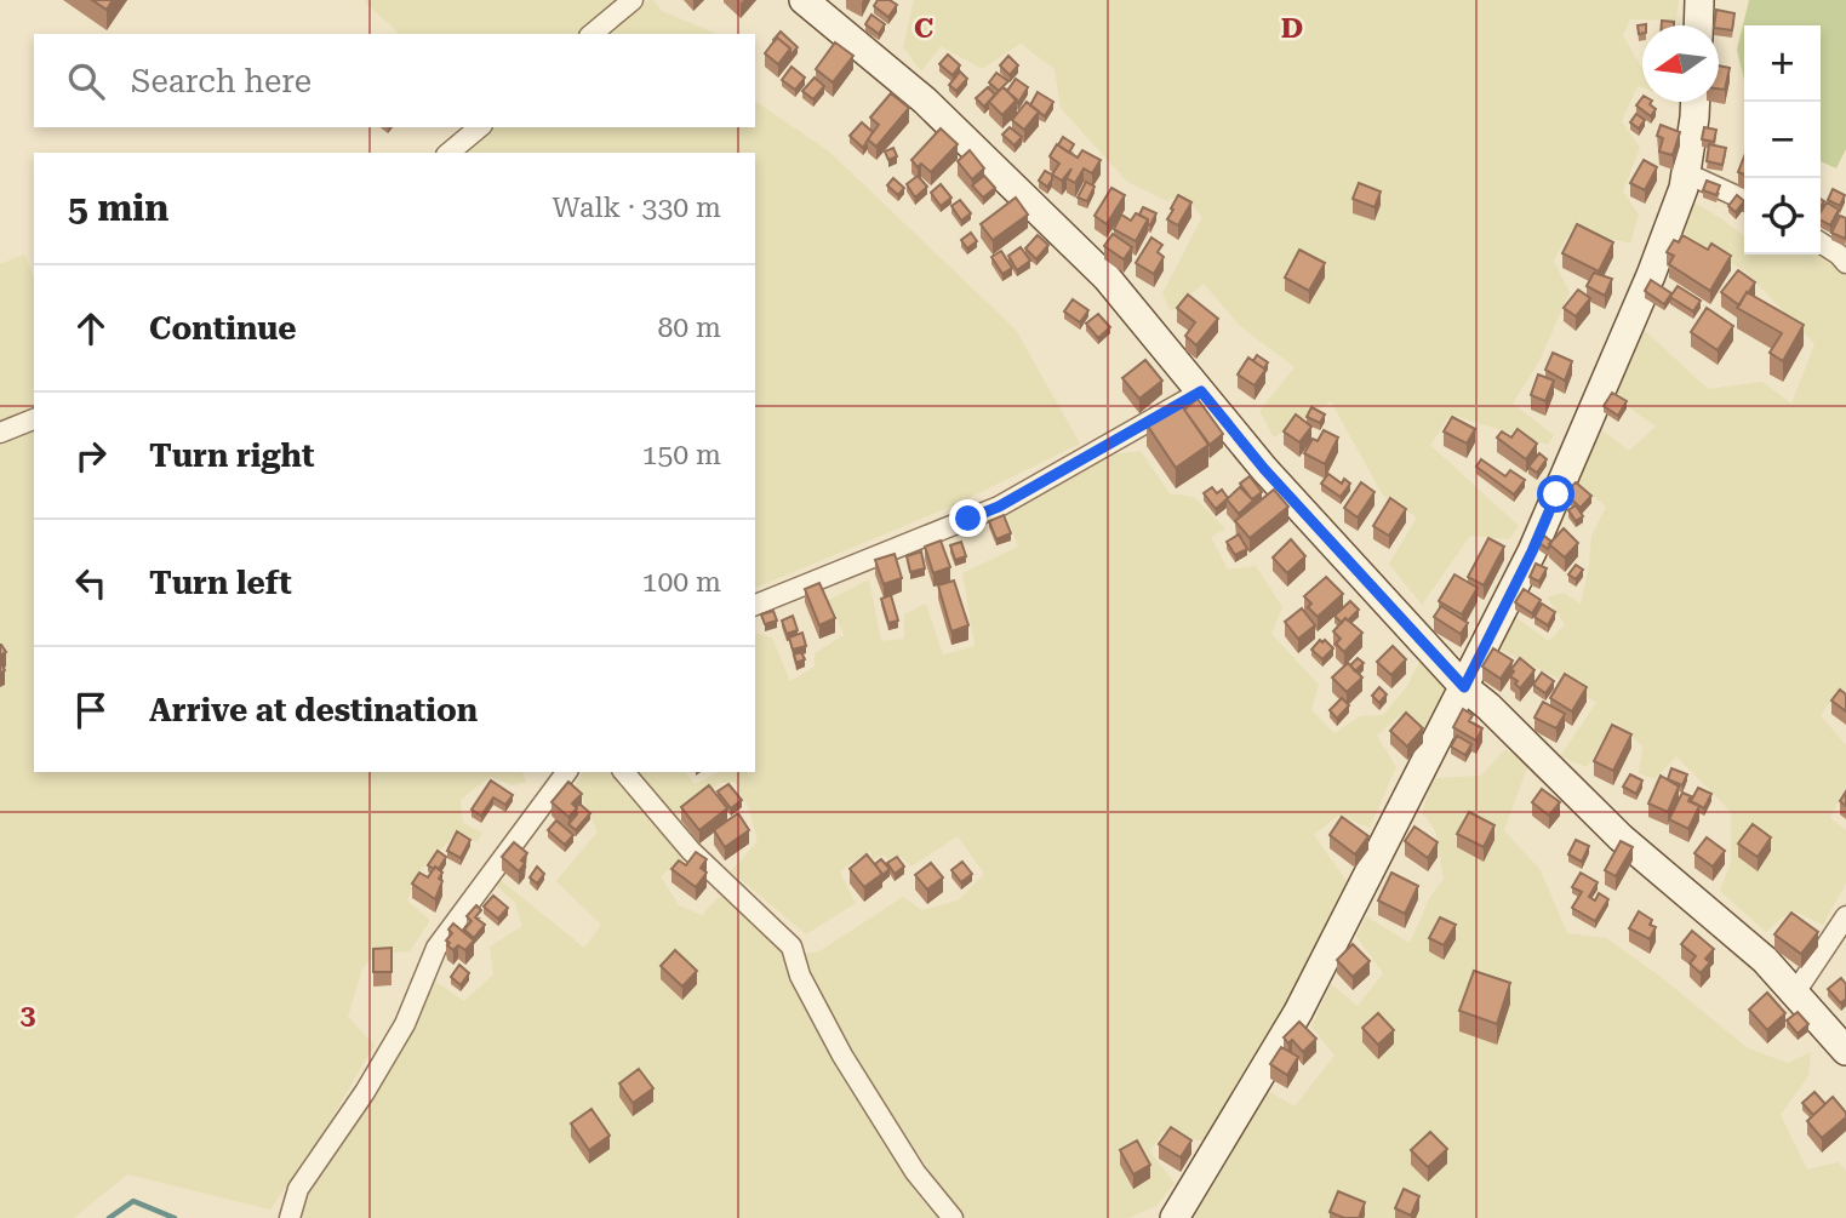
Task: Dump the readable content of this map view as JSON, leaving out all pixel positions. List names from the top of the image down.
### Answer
{
  "north": "left",
  "page": {
    "map_buttons": ["+", "−"],
    "search": "Search here",
    "heading": ["5 min", "Walk · 330 m"],
    "list": [
      ["Continue", "80 m"],
      ["Turn right", "150 m"],
      ["Turn left", "100 m"],
      "Arrive at destination"
    ]
  },
  "grid": {
    "columns": ["C", "D"],
    "rows": ["3"]
  }
}
